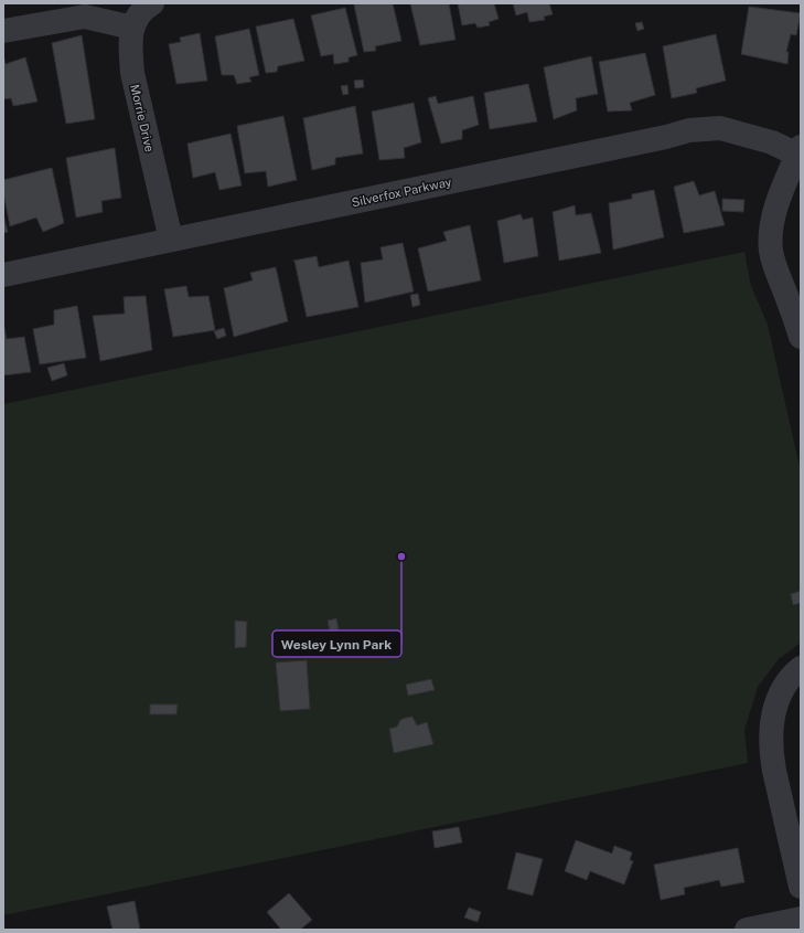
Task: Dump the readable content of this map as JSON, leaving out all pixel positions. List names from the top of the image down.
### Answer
{
  "streets": {
    "street": ["Morrie Drive", "Silverfox Parkway"]
  },
  "crossings": [
    ["Morrie Drive", "Silverfox Parkway"]
  ],
  "places": ["Wesley Lynn Park"]
}
